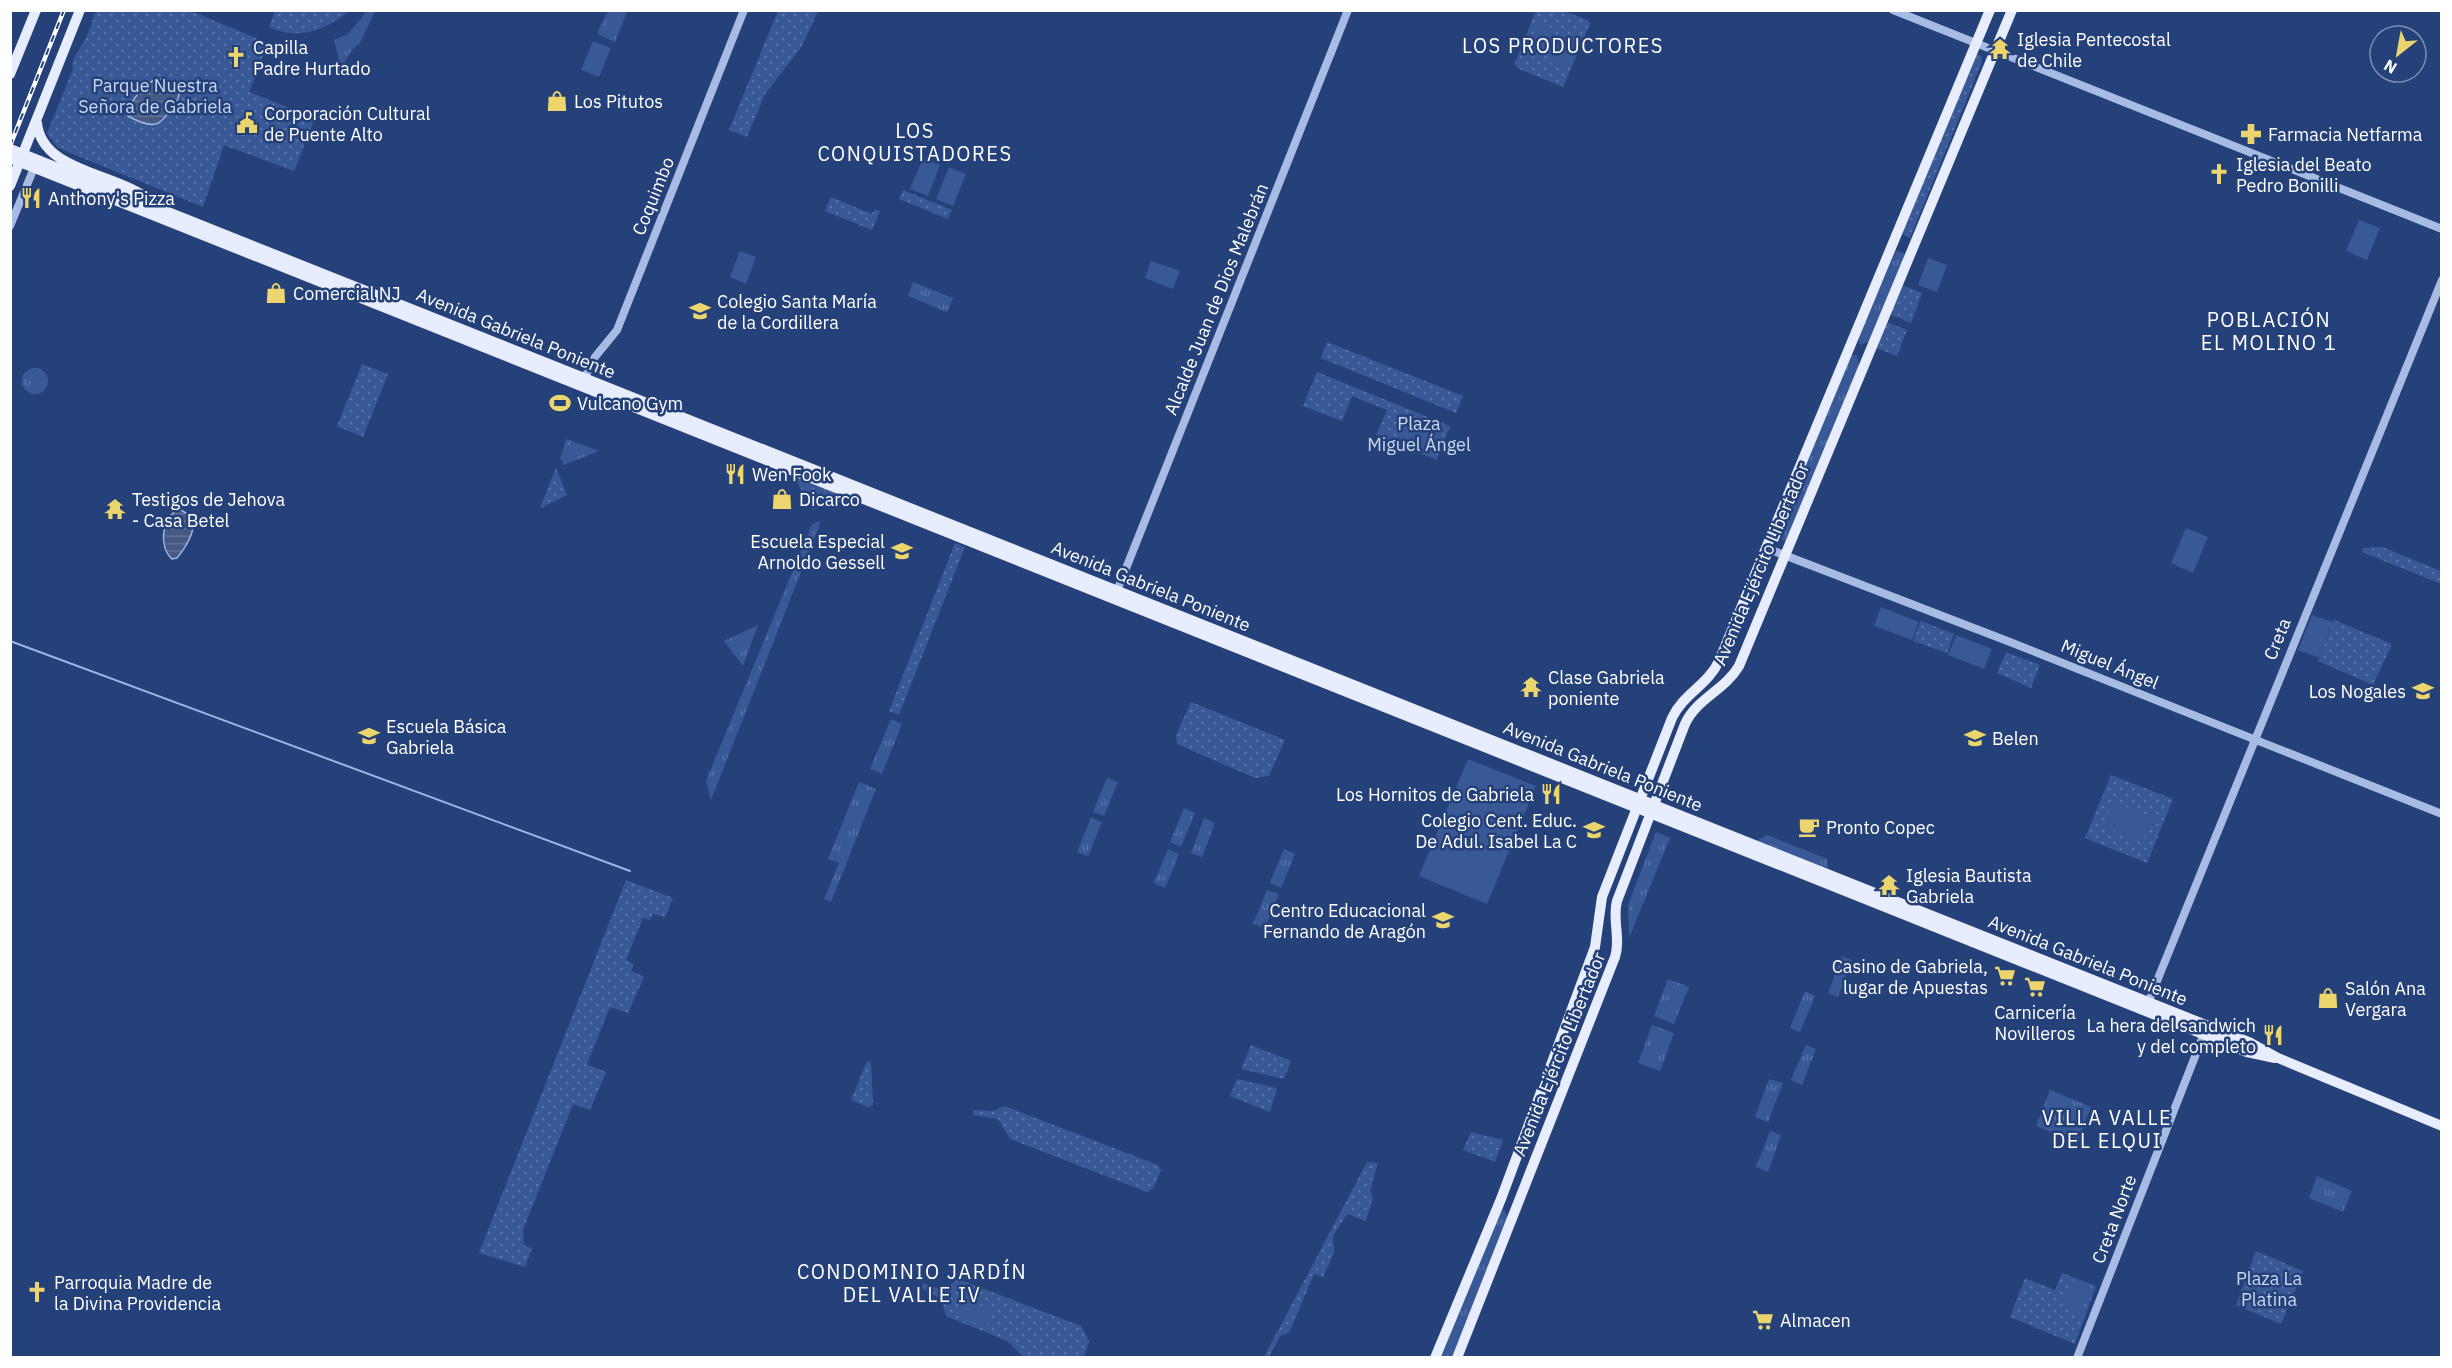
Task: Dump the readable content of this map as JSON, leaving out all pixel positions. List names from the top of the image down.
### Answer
{
  "streets": {
    "main road": ["Avenida Gabriela Poniente", "Avenida Ejército Libertador"],
    "street": [
      "Coquimbo",
      "Alcalde Juan de Dios Malebrán",
      "Creta",
      "Miguel Ángel",
      "Creta Norte"
    ]
  },
  "crossings": [
    ["Coquimbo", "Avenida Gabriela Poniente"],
    ["Alcalde Juan de Dios Malebrán", "Avenida Gabriela Poniente"],
    ["Avenida Gabriela Poniente", "Avenida Ejército Libertador"],
    ["Avenida Gabriela Poniente", "Creta"],
    ["Avenida Gabriela Poniente", "Creta Norte"],
    ["Avenida Ejército Libertador", "Miguel Ángel"],
    ["Creta", "Miguel Ángel"]
  ],
  "districts": [
    "LOS PRODUCTORES",
    "LOS CONQUISTADORES",
    "POBLACIÓN EL MOLINO 1",
    "VILLA VALLE DEL ELQUI",
    "CONDOMINIO JARDÍN DEL VALLE IV"
  ],
  "parks": ["Parque Nuestra Señora de Gabriela", "Plaza Miguel Ángel", "Plaza La Platina"],
  "places": {
    "temple": [
      "Iglesia Pentecostal de Chile",
      "Testigos de Jehova - Casa Betel",
      "Clase Gabriela poniente",
      "Iglesia Bautista Gabriela"
    ],
    "church": ["Capilla Padre Hurtado", "Iglesia del Beato Pedro Bonilli", "Parroquia Madre de la Divina Providencia"],
    "shop": [
      "Los Pitutos",
      "Comercial NJ",
      "Dicarco",
      "Salón Ana Vergara"
    ],
    "public building": ["Corporación Cultural de Puente Alto"],
    "pharmacy": ["Farmacia Netfarma"],
    "restaurant": [
      "Anthony's Pizza",
      "Wen Fook",
      "Los Hornitos de Gabriela",
      "La hera del sandwich y del completo"
    ],
    "school or university": [
      "Colegio Santa María de la Cordillera",
      "Escuela Especial Arnoldo Gessell",
      "Los Nogales",
      "Escuela Básica Gabriela",
      "Belen",
      "Colegio Cent. Educ. De Adul. Isabel La C",
      "Centro Educacional Fernando de Aragón"
    ],
    "sports": ["Vulcano Gym"],
    "cafe": ["Pronto Copec"],
    "supermarket": ["Casino de Gabriela, lugar de Apuestas", "Carnicería Novilleros", "Almacen"]
  },
  "north": "bottom left"
}
